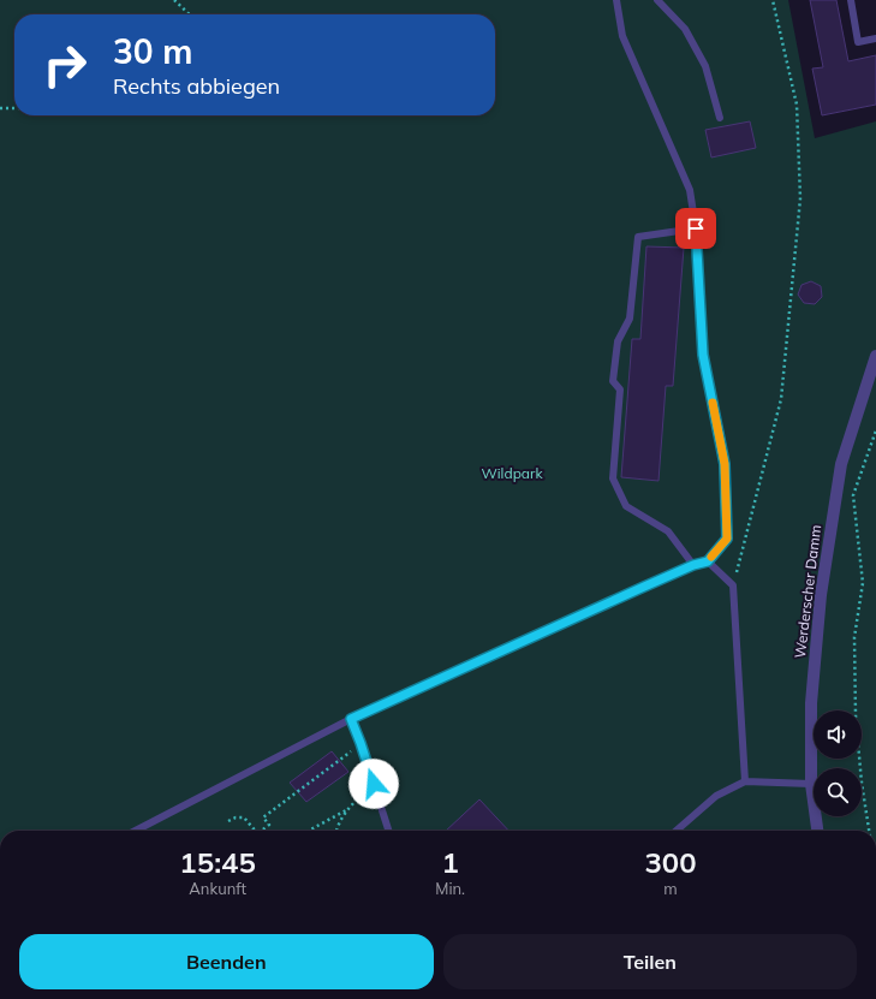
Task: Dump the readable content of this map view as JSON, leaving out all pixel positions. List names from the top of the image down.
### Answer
{
  "streets": {
    "street": ["Werderscher Damm"]
  },
  "parks": ["Wildpark"],
  "page": {
    "turn": ["30 m", "Rechts abbiegen"],
    "eta": [
      "15:45",
      "Ankunft",
      "1",
      "Min.",
      "300",
      "m"
    ],
    "buttons": ["Beenden", "Teilen"]
  }
}
